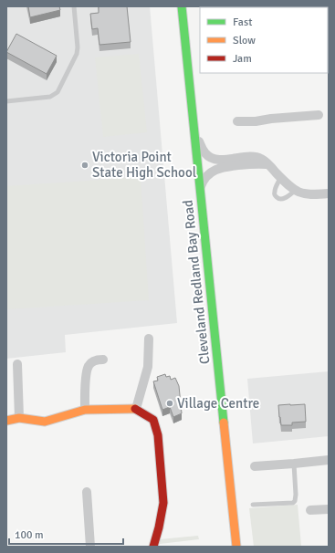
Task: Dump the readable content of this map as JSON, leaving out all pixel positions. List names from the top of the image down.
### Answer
{
  "streets": {
    "main road": ["Cleveland Redland Bay Road"]
  },
  "places": ["Victoria Point State High School", "Village Centre"],
  "legend": ["Fast", "Slow", "Jam"],
  "scale_bar": "100 m"
}
